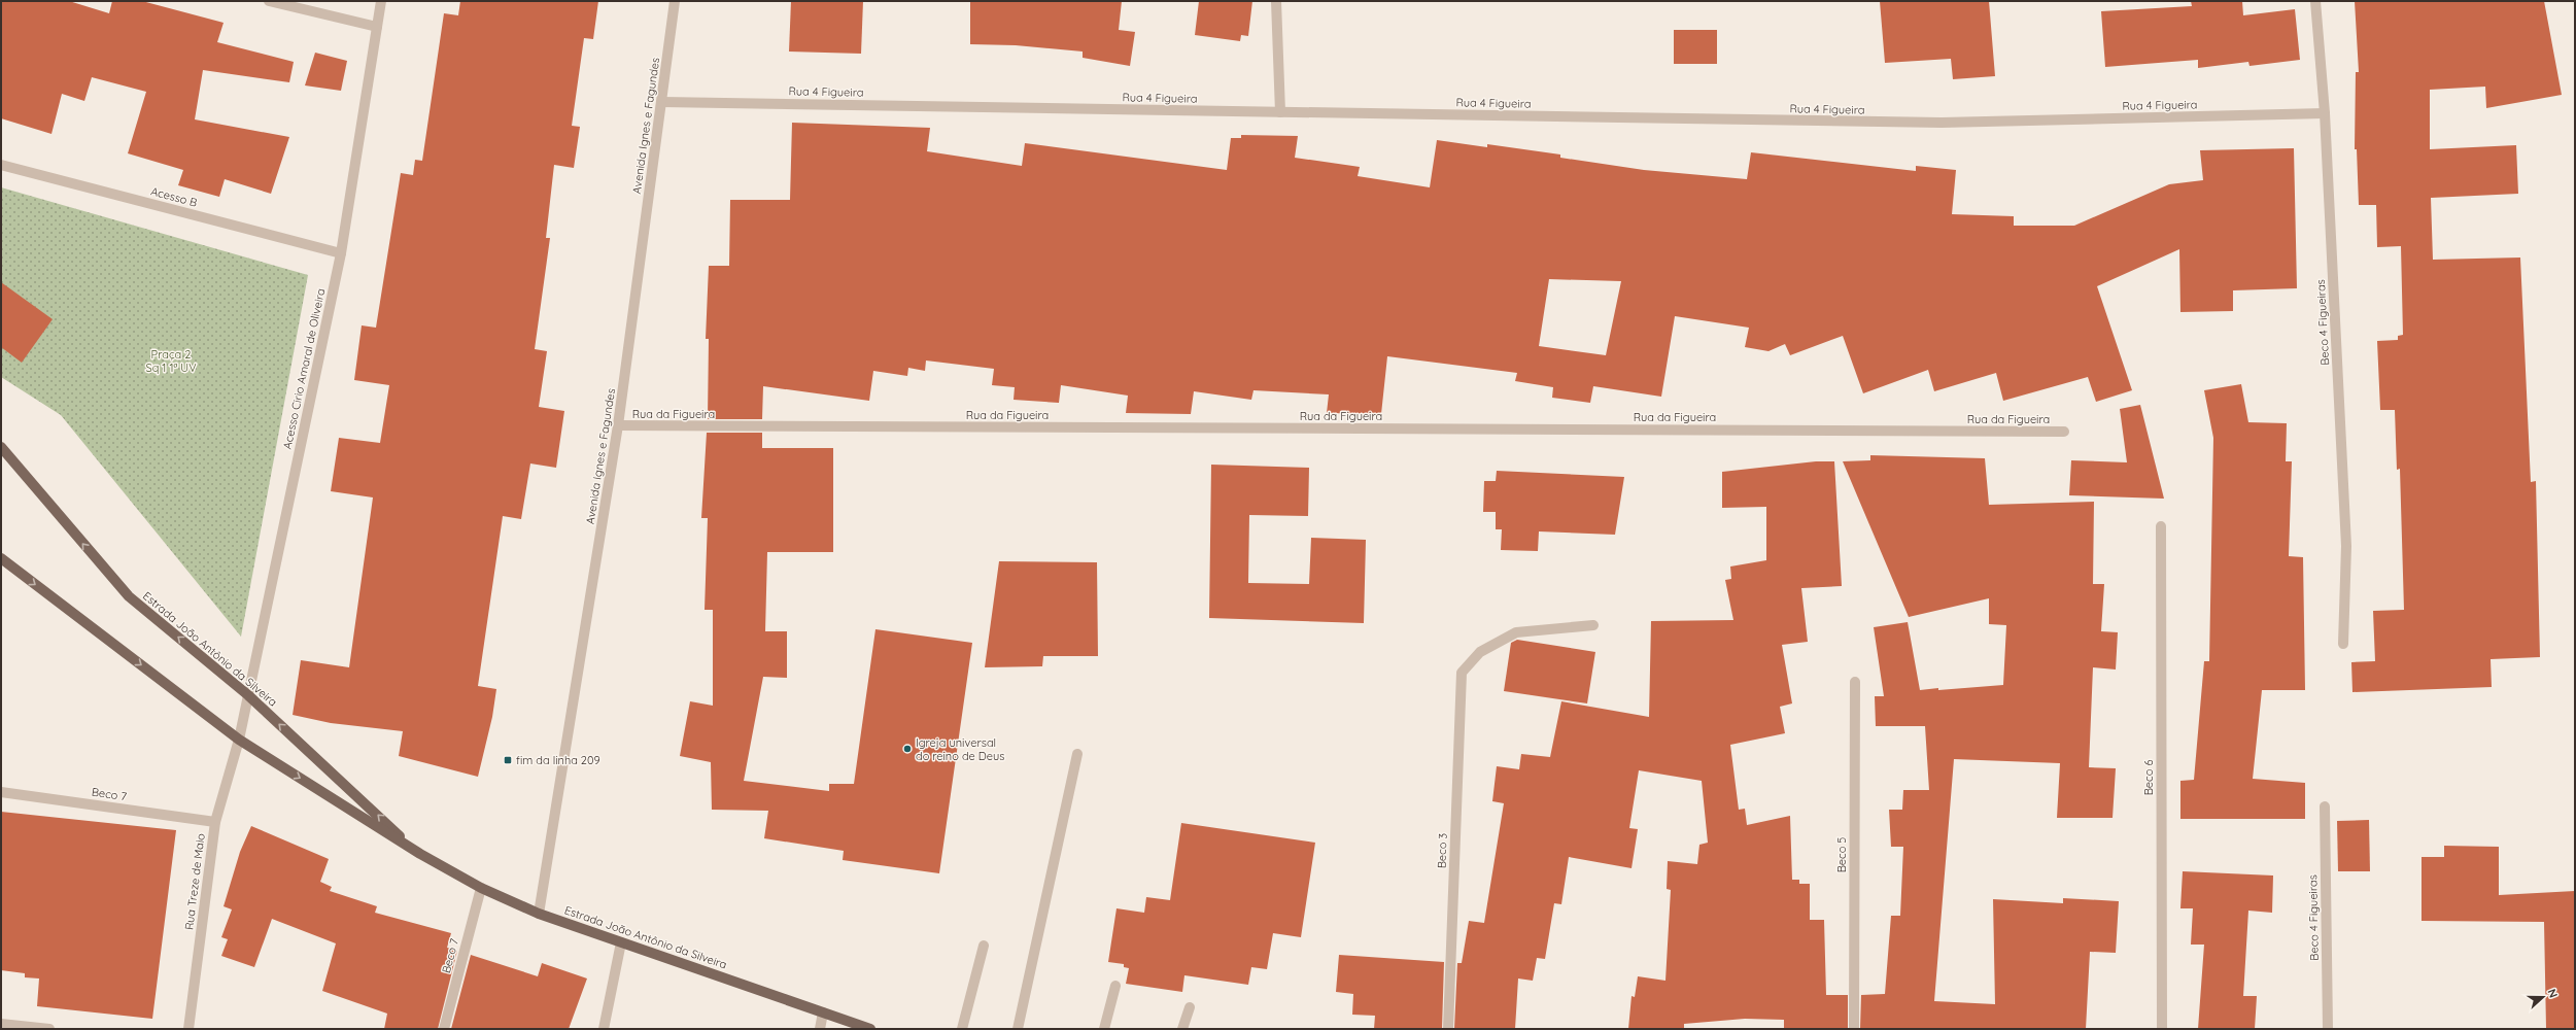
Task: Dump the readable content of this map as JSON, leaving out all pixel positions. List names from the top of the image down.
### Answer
{
  "streets": {
    "main road": ["Estrada João Antônio da Silveira"],
    "street": [
      "Rua 4 Figueira",
      "Avenida Ignes e Fagundes",
      "Acesso B",
      "Beco 4 Figueiras",
      "Acesso Cirio Amaral de Oliveira",
      "Rua da Figueira",
      "Beco 6",
      "Beco 7",
      "Beco 3",
      "Beco 5",
      "Rua Treze de Maio"
    ]
  },
  "crossings": [
    ["Rua 4 Figueira", "Avenida Ignes e Fagundes"],
    ["Rua 4 Figueira", "Beco 4 Figueiras"],
    ["Avenida Ignes e Fagundes", "Rua da Figueira"],
    ["Avenida Ignes e Fagundes", "Estrada João Antônio da Silveira"],
    ["Acesso B", "Acesso Cirio Amaral de Oliveira"],
    ["Acesso Cirio Amaral de Oliveira", "Estrada João Antônio da Silveira"],
    ["Acesso Cirio Amaral de Oliveira", "Rua Treze de Maio"],
    ["Estrada João Antônio da Silveira", "Beco 7"],
    ["Estrada João Antônio da Silveira", "Rua Treze de Maio"],
    ["Beco 7", "Rua Treze de Maio"]
  ],
  "parks": ["Praça 2 Sq 1 1ª UV"],
  "places": {
    "other": ["Igreja universal do reino de Deus"],
    "transit": ["fim da linha 209"]
  },
  "north": "right"
}
